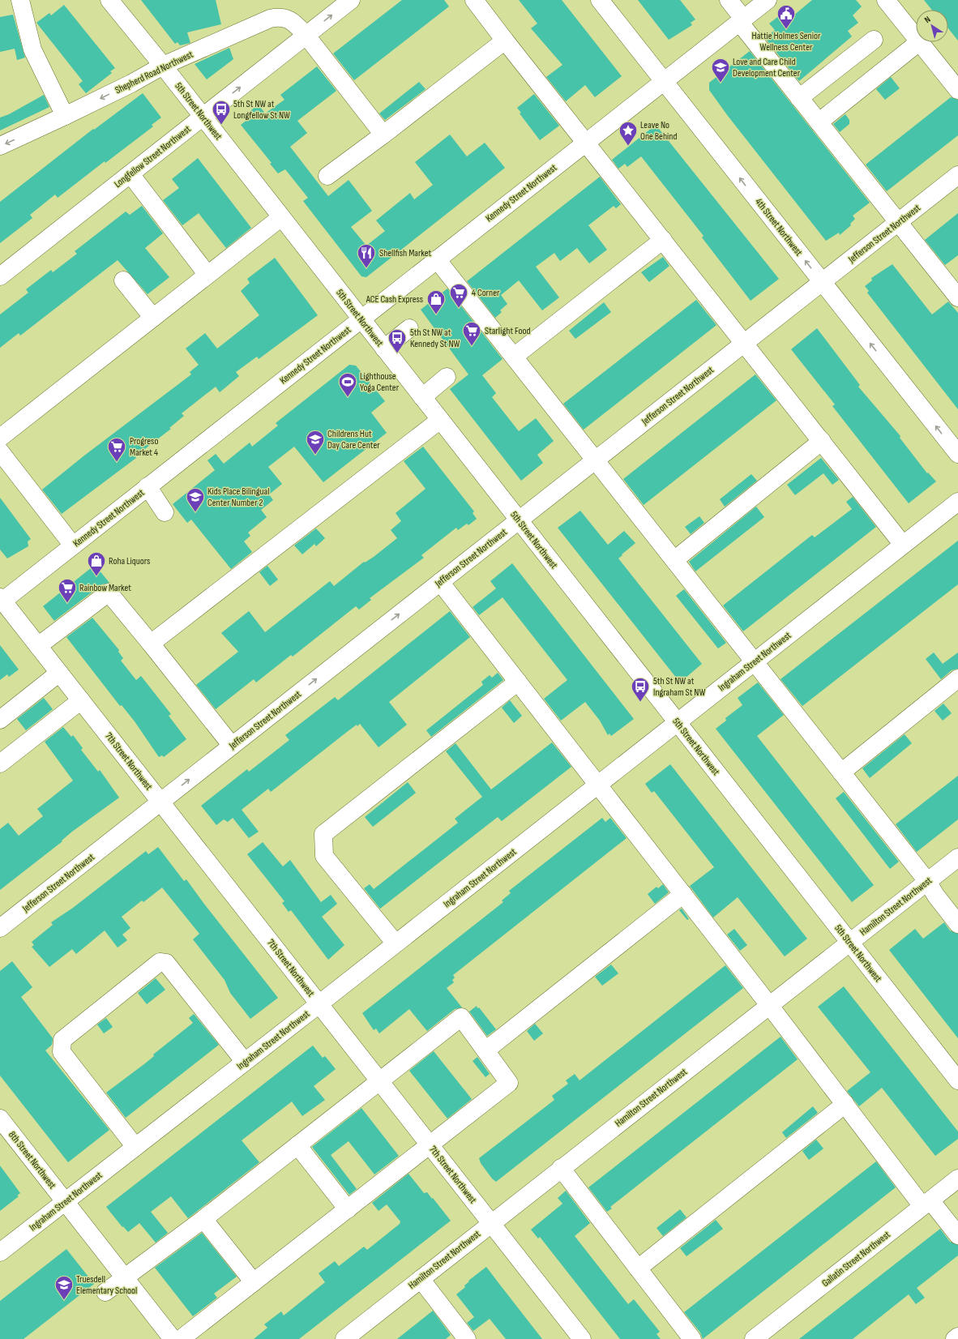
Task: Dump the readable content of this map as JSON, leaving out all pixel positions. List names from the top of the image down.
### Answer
{
  "streets": {
    "street": [
      "Shepherd Road Northwest",
      "5th Street Northwest",
      "Longfellow Street Northwest",
      "Kennedy Street Northwest",
      "4th Street Northwest",
      "Jefferson Street Northwest",
      "Ingraham Street Northwest",
      "7th Street Northwest",
      "Hamilton Street Northwest",
      "8th Street Northwest",
      "Gallatin Street Northwest"
    ]
  },
  "crossings": [
    ["Shepherd Road Northwest", "5th Street Northwest"],
    ["Shepherd Road Northwest", "Longfellow Street Northwest"],
    ["5th Street Northwest", "Longfellow Street Northwest"],
    ["5th Street Northwest", "Kennedy Street Northwest"],
    ["5th Street Northwest", "Jefferson Street Northwest"],
    ["5th Street Northwest", "Ingraham Street Northwest"],
    ["5th Street Northwest", "Hamilton Street Northwest"],
    ["Kennedy Street Northwest", "4th Street Northwest"],
    ["Kennedy Street Northwest", "7th Street Northwest"],
    ["4th Street Northwest", "Jefferson Street Northwest"],
    ["Jefferson Street Northwest", "7th Street Northwest"],
    ["Ingraham Street Northwest", "7th Street Northwest"],
    ["Ingraham Street Northwest", "8th Street Northwest"],
    ["7th Street Northwest", "Hamilton Street Northwest"]
  ],
  "one_way": ["Shepherd Road Northwest"],
  "places": {
    "public building": ["Hattie Holmes Senior Wellness Center"],
    "school or university": [
      "Love and Care Child Development Center",
      "Childrens Hut Day Care Center",
      "Kids Place Bilingual Center Number 2",
      "Truesdell Elementary School"
    ],
    "bus stop": ["5th St NW at Longfellow St NW", "5th St NW at Kennedy St NW", "5th St NW at Ingraham St NW"],
    "place": ["Leave No One Behind"],
    "restaurant": ["Shellfish Market"],
    "supermarket": [
      "4 Corner",
      "Starlight Food",
      "Progreso Market 4",
      "Rainbow Market"
    ],
    "shop": ["ACE Cash Express", "Roha Liquors"],
    "sports": ["Lighthouse Yoga Center"]
  },
  "north": "top left"
}
